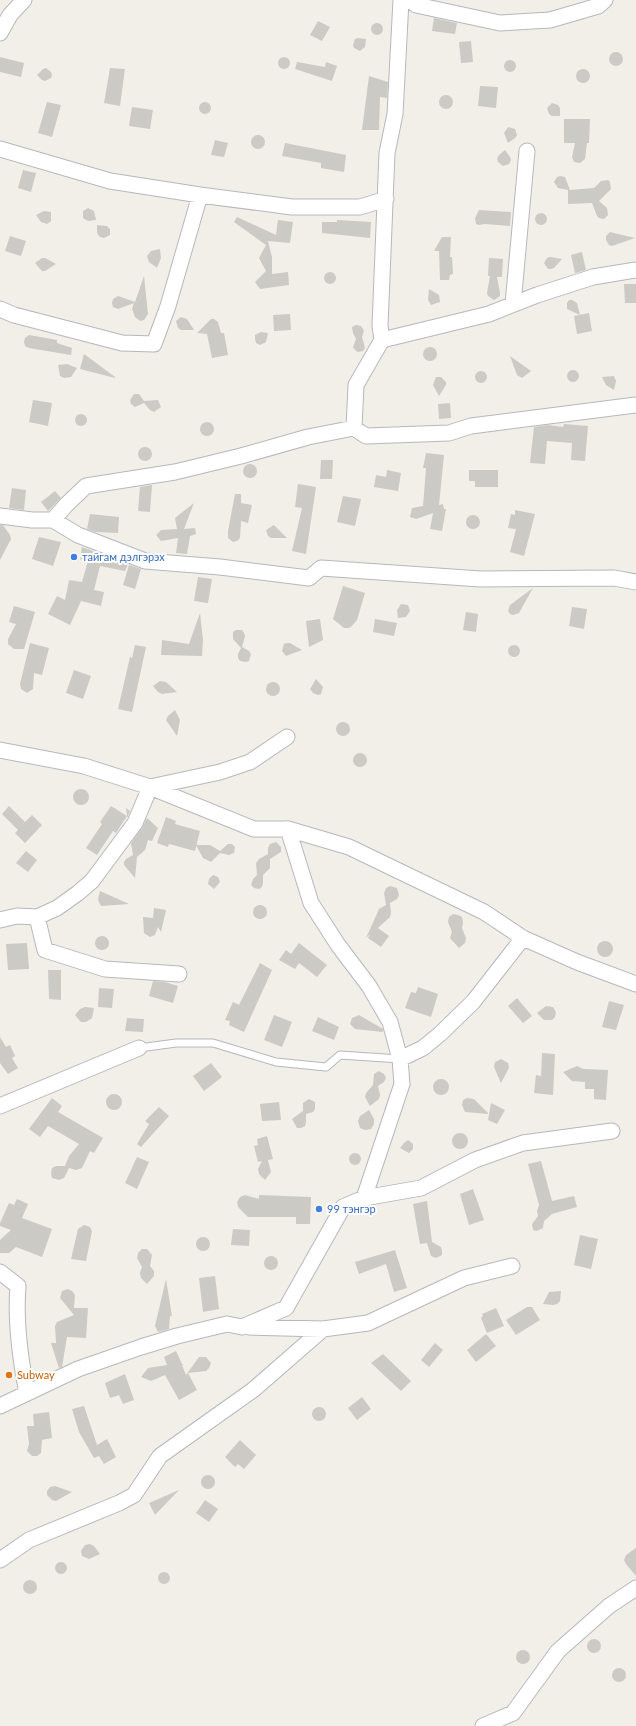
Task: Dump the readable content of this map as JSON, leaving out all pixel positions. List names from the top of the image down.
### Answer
{
  "places": ["тайгам дэлгэрэх", "99 тэнгэр", "Subway"]
}
